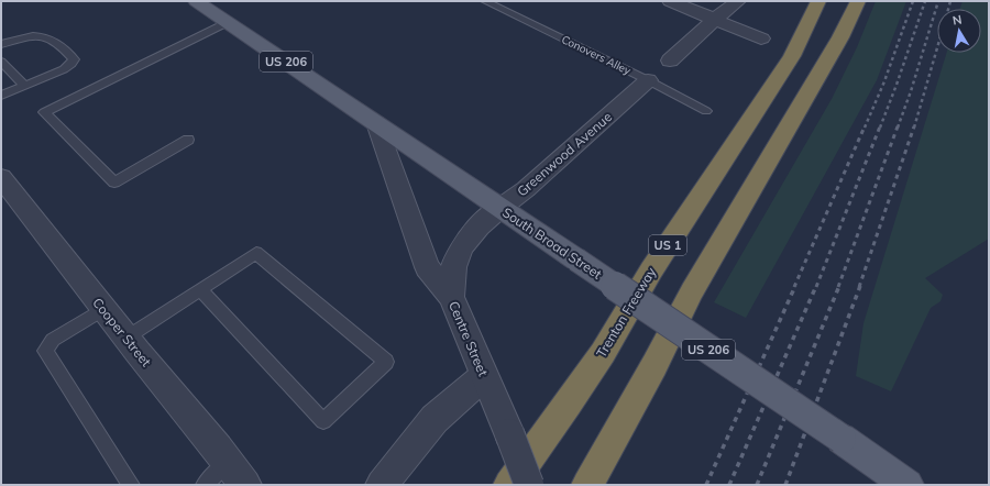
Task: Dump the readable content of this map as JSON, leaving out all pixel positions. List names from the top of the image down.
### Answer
{
  "streets": {
    "highway": ["US 1", "Trenton Freeway"],
    "main road": ["US 206", "South Broad Street"],
    "street": ["Greenwood Avenue", "Cooper Street", "Centre Street"],
    "lane": ["Conovers Alley"]
  },
  "crossings": [
    ["Conovers Alley", "Greenwood Avenue"],
    ["Greenwood Avenue", "South Broad Street"],
    ["Greenwood Avenue", "Centre Street"],
    ["South Broad Street", "Centre Street"]
  ],
  "north": "top"
}
